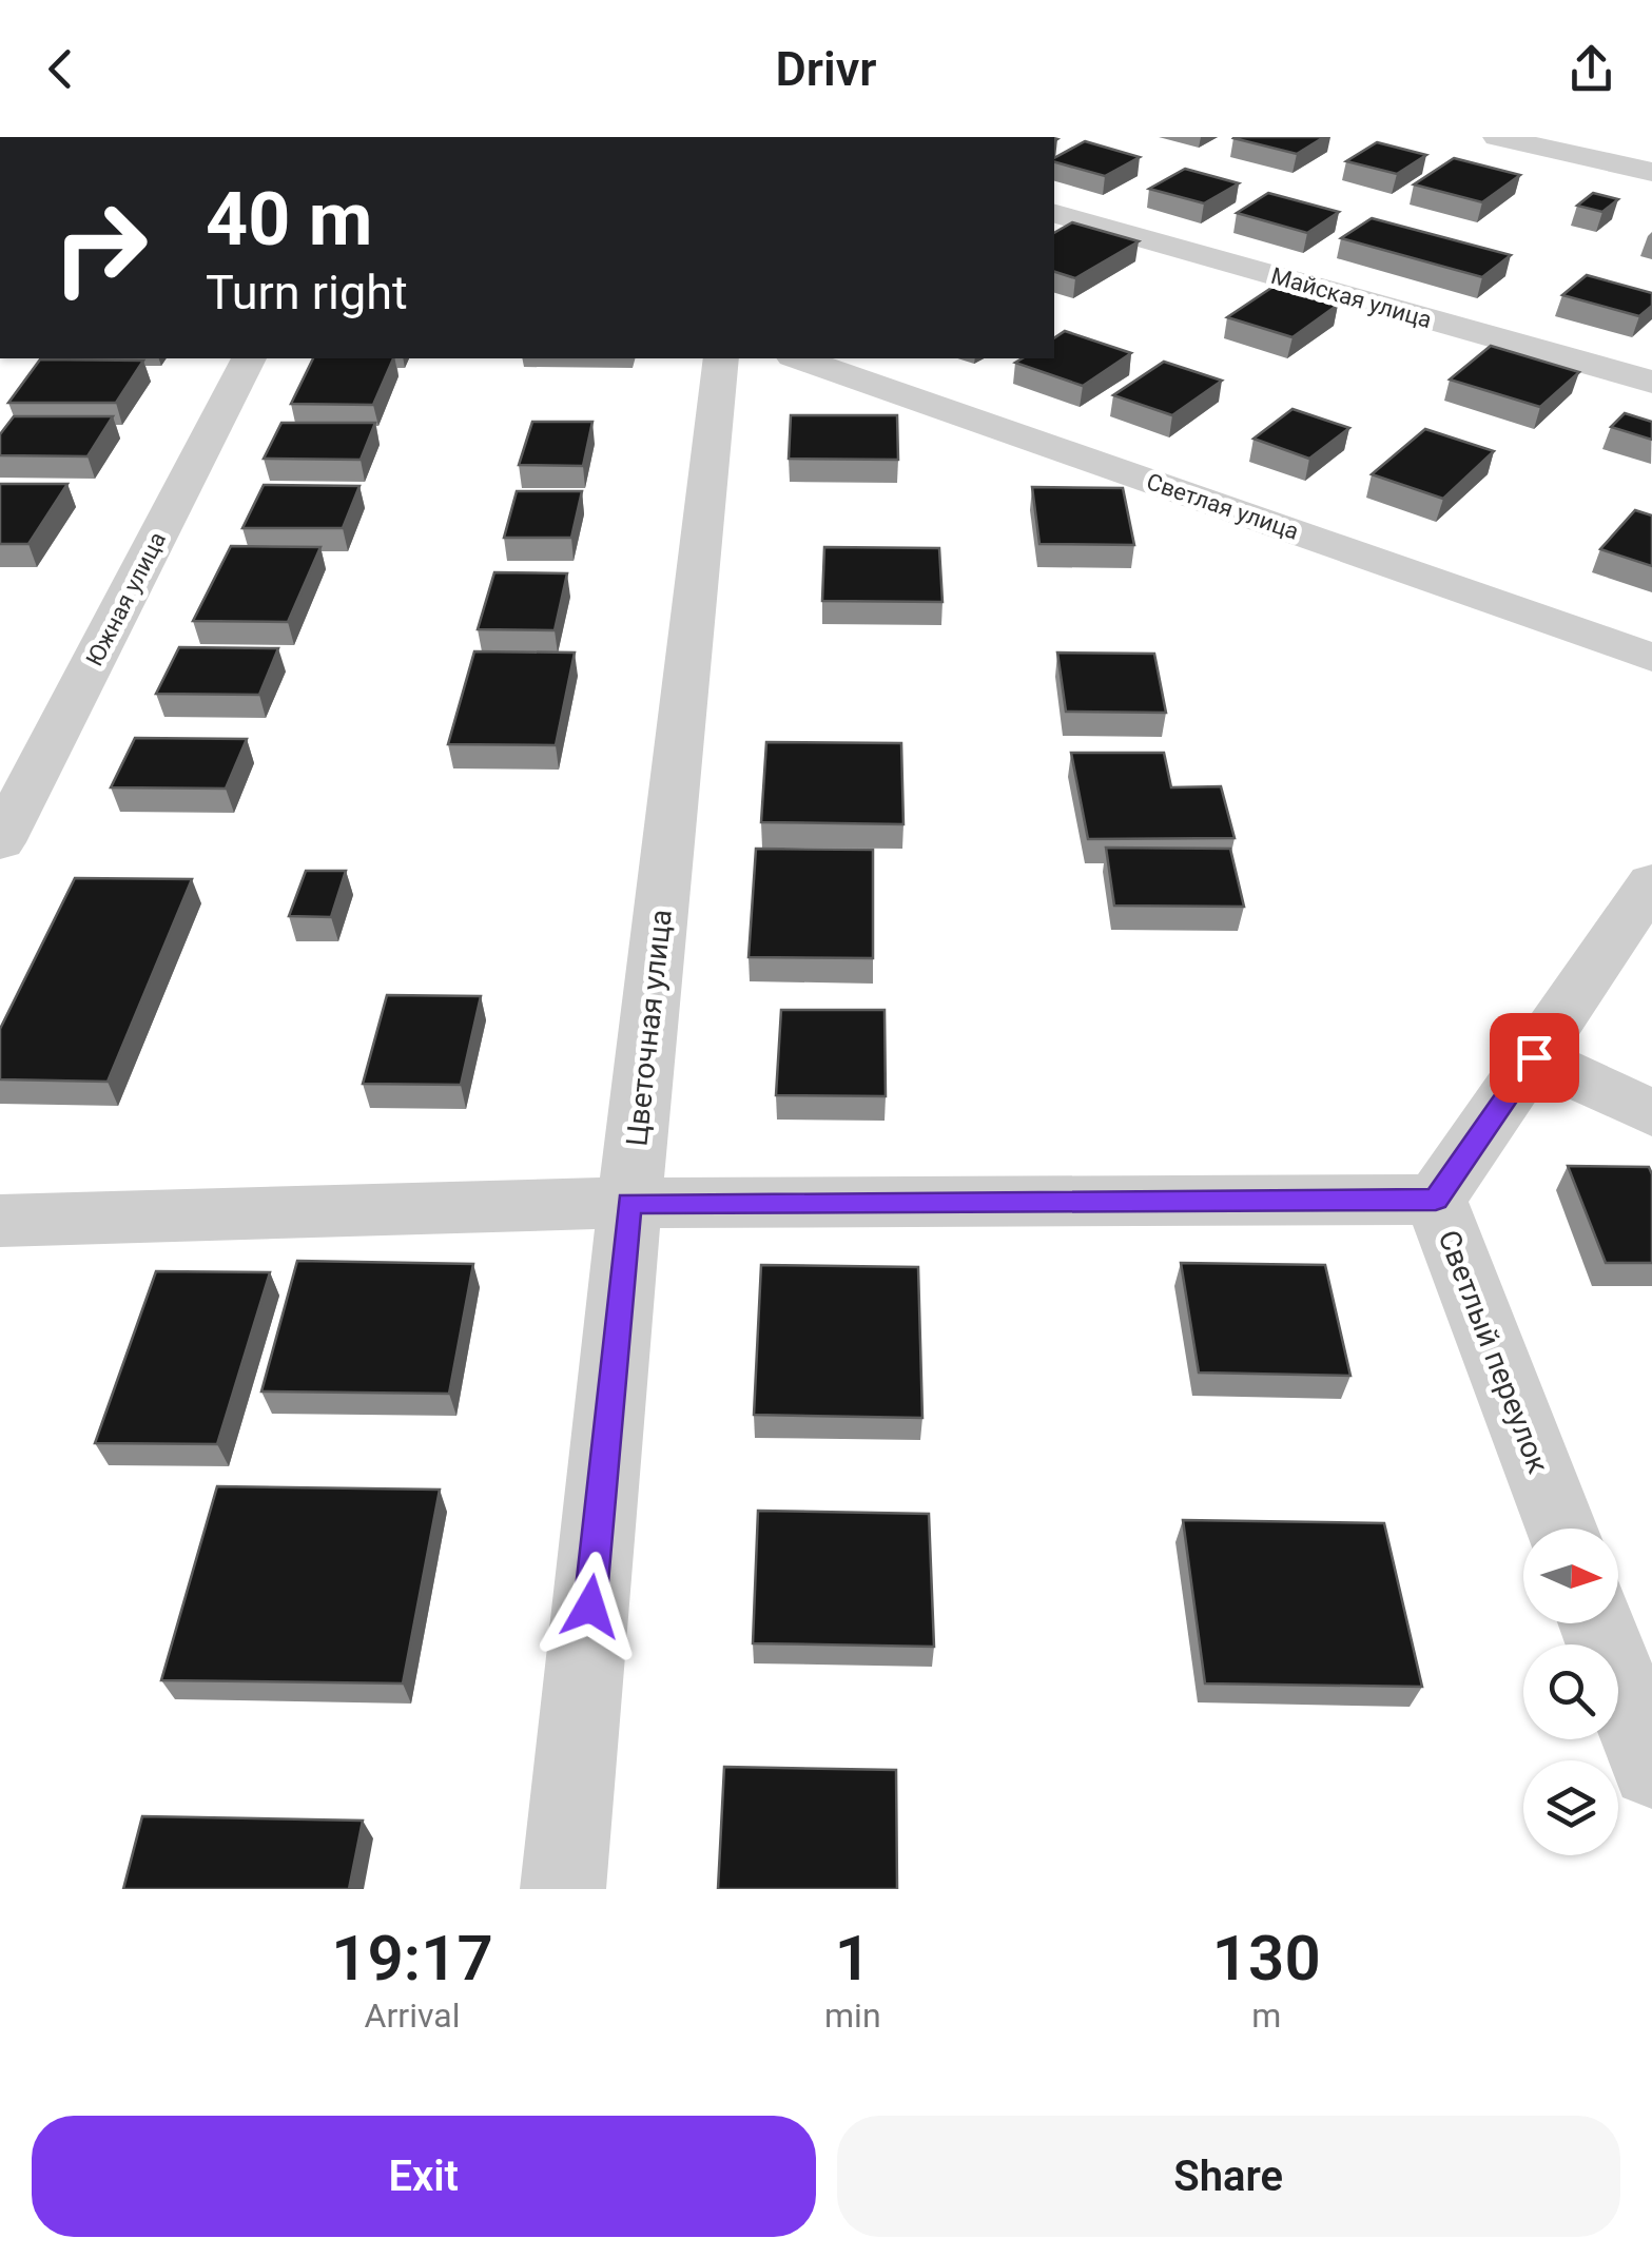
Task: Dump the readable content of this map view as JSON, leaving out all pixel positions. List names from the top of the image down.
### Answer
{
  "streets": {
    "street": [
      "Майская улица",
      "Светлая улица",
      "Южная улица",
      "Цветочная улица",
      "Светлый переулок"
    ]
  },
  "north": "right",
  "page": {
    "header": "Drivr",
    "turn": ["40 m", "Turn right"],
    "eta": [
      "19:17",
      "Arrival",
      "1",
      "min",
      "130",
      "m"
    ],
    "buttons": ["Exit", "Share"]
  }
}
